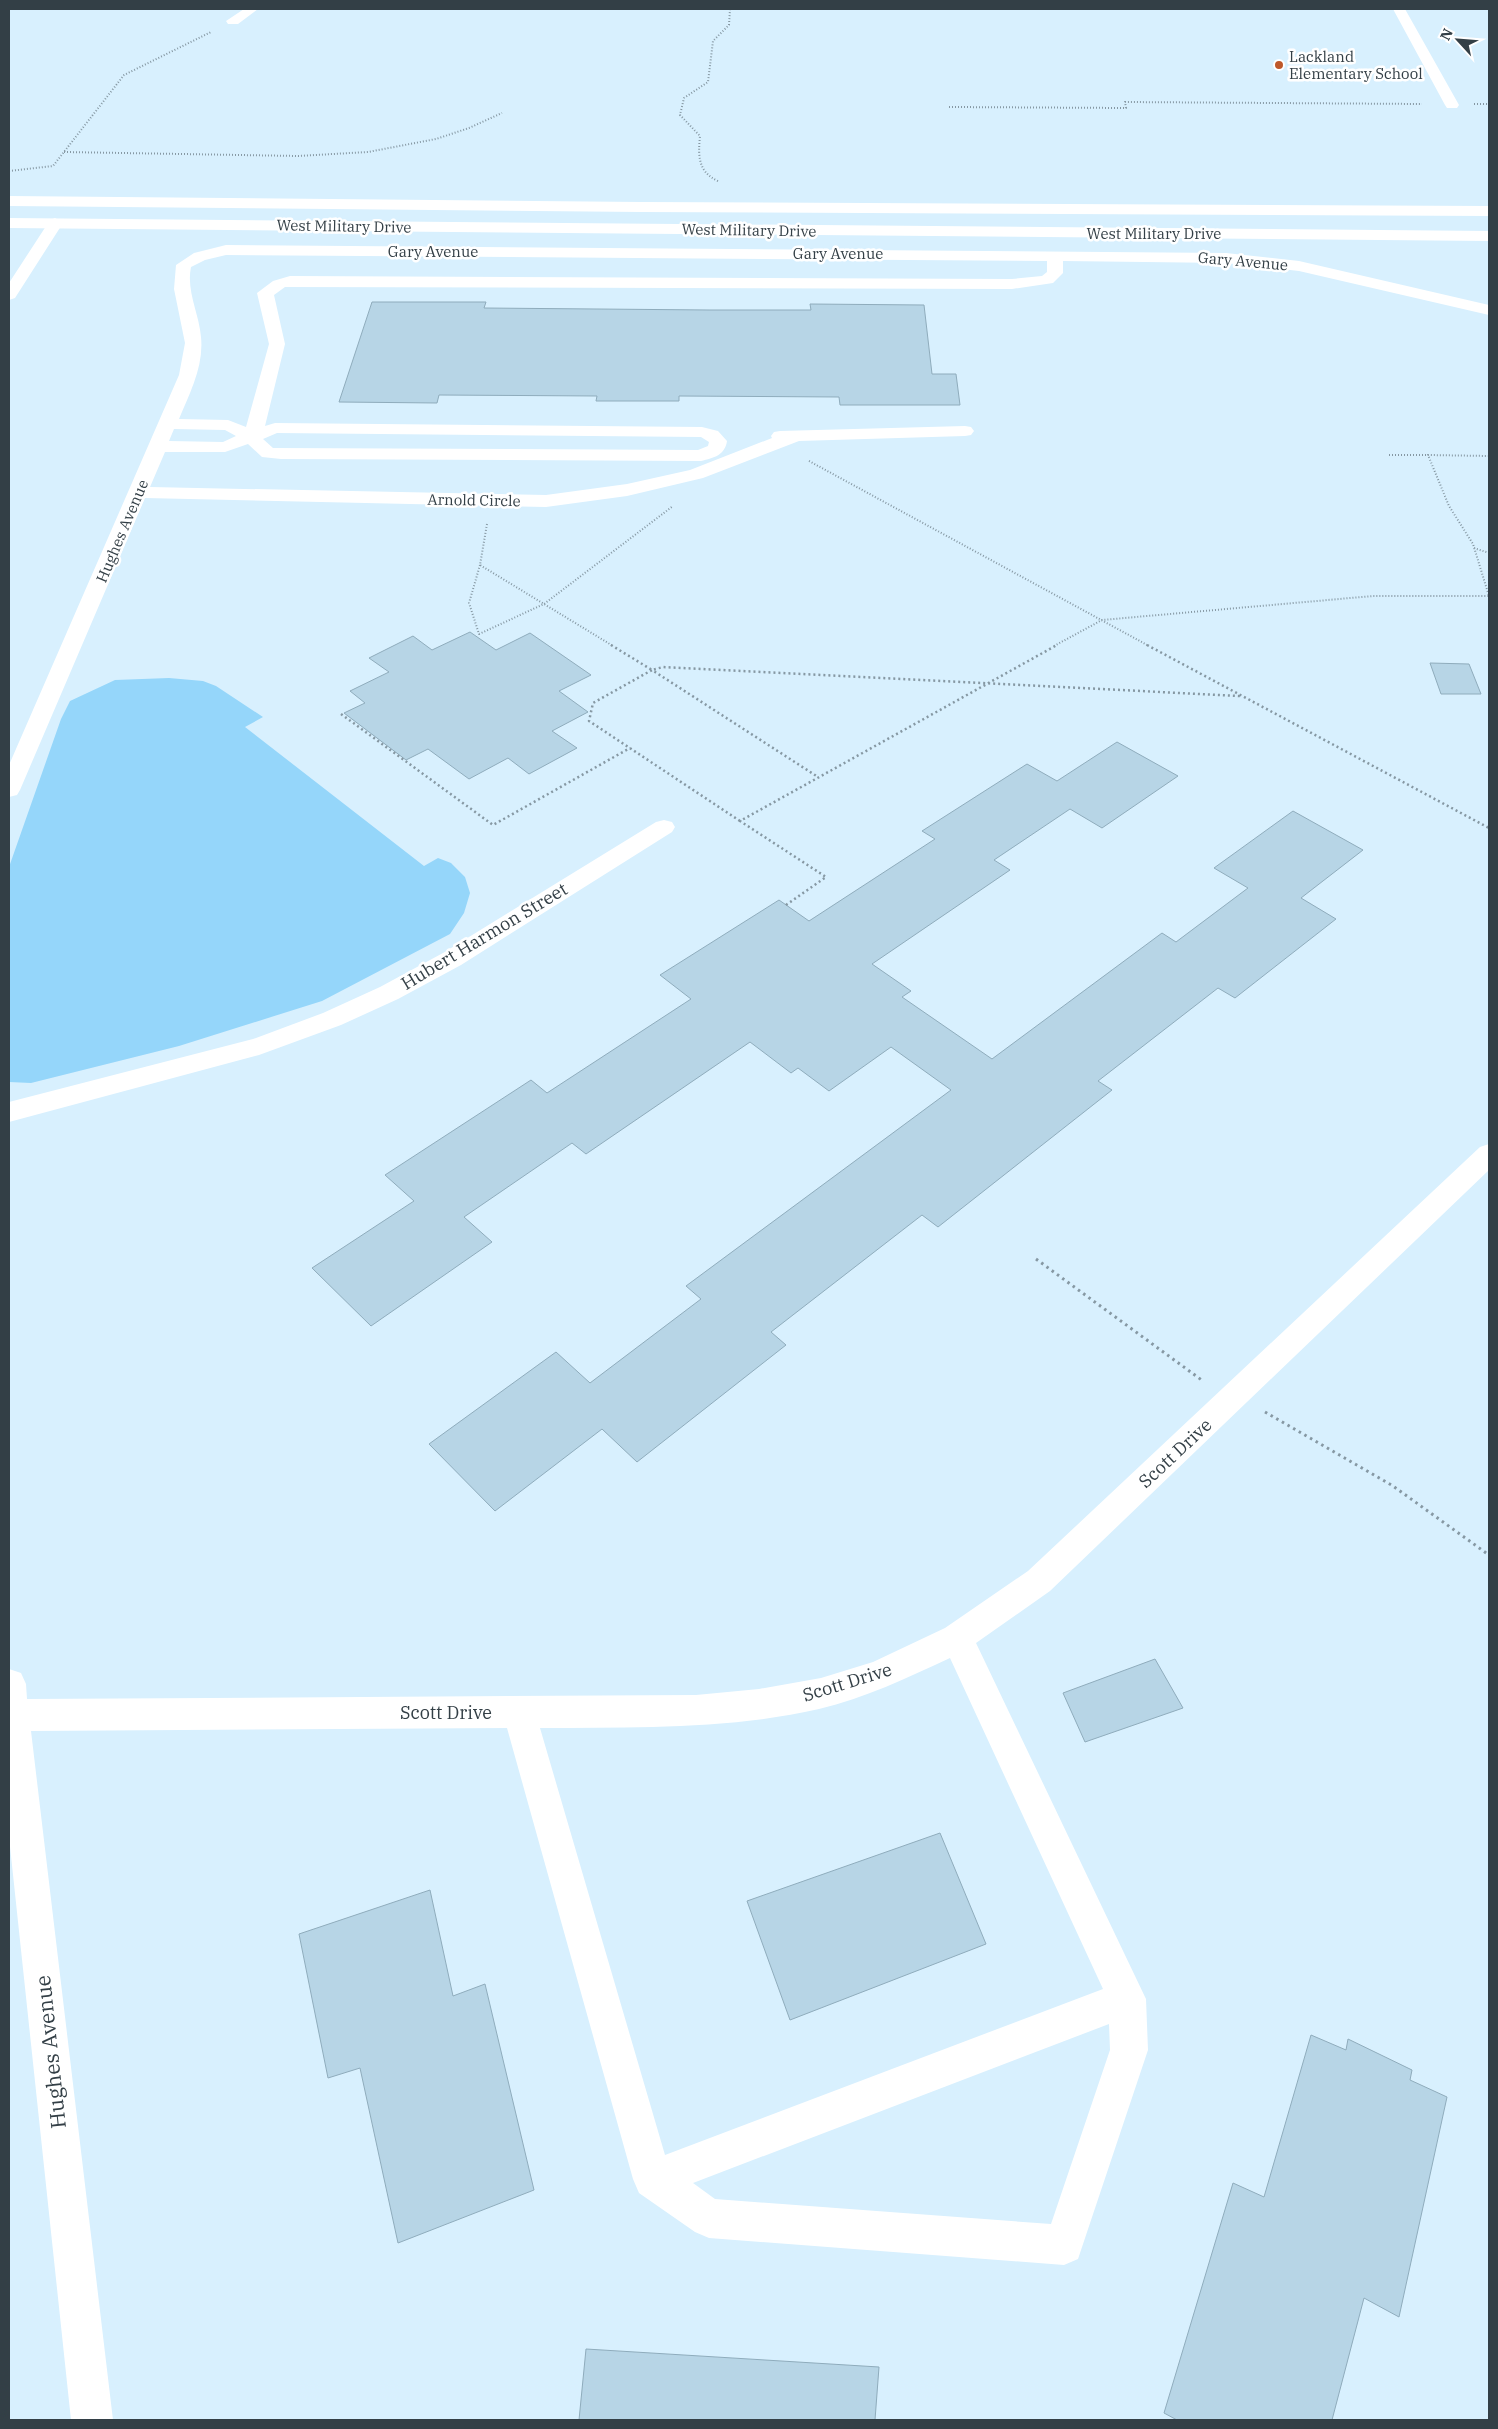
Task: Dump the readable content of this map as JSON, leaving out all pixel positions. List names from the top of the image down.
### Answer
{
  "streets": {
    "street": [
      "West Military Drive",
      "Gary Avenue",
      "Arnold Circle",
      "Hughes Avenue",
      "Hubert Harmon Street",
      "Scott Drive"
    ]
  },
  "crossings": [
    ["Gary Avenue", "Hughes Avenue"],
    ["Arnold Circle", "Hughes Avenue"],
    ["Hughes Avenue", "Scott Drive"]
  ],
  "places": ["Lackland Elementary School"],
  "north": "top left"
}
